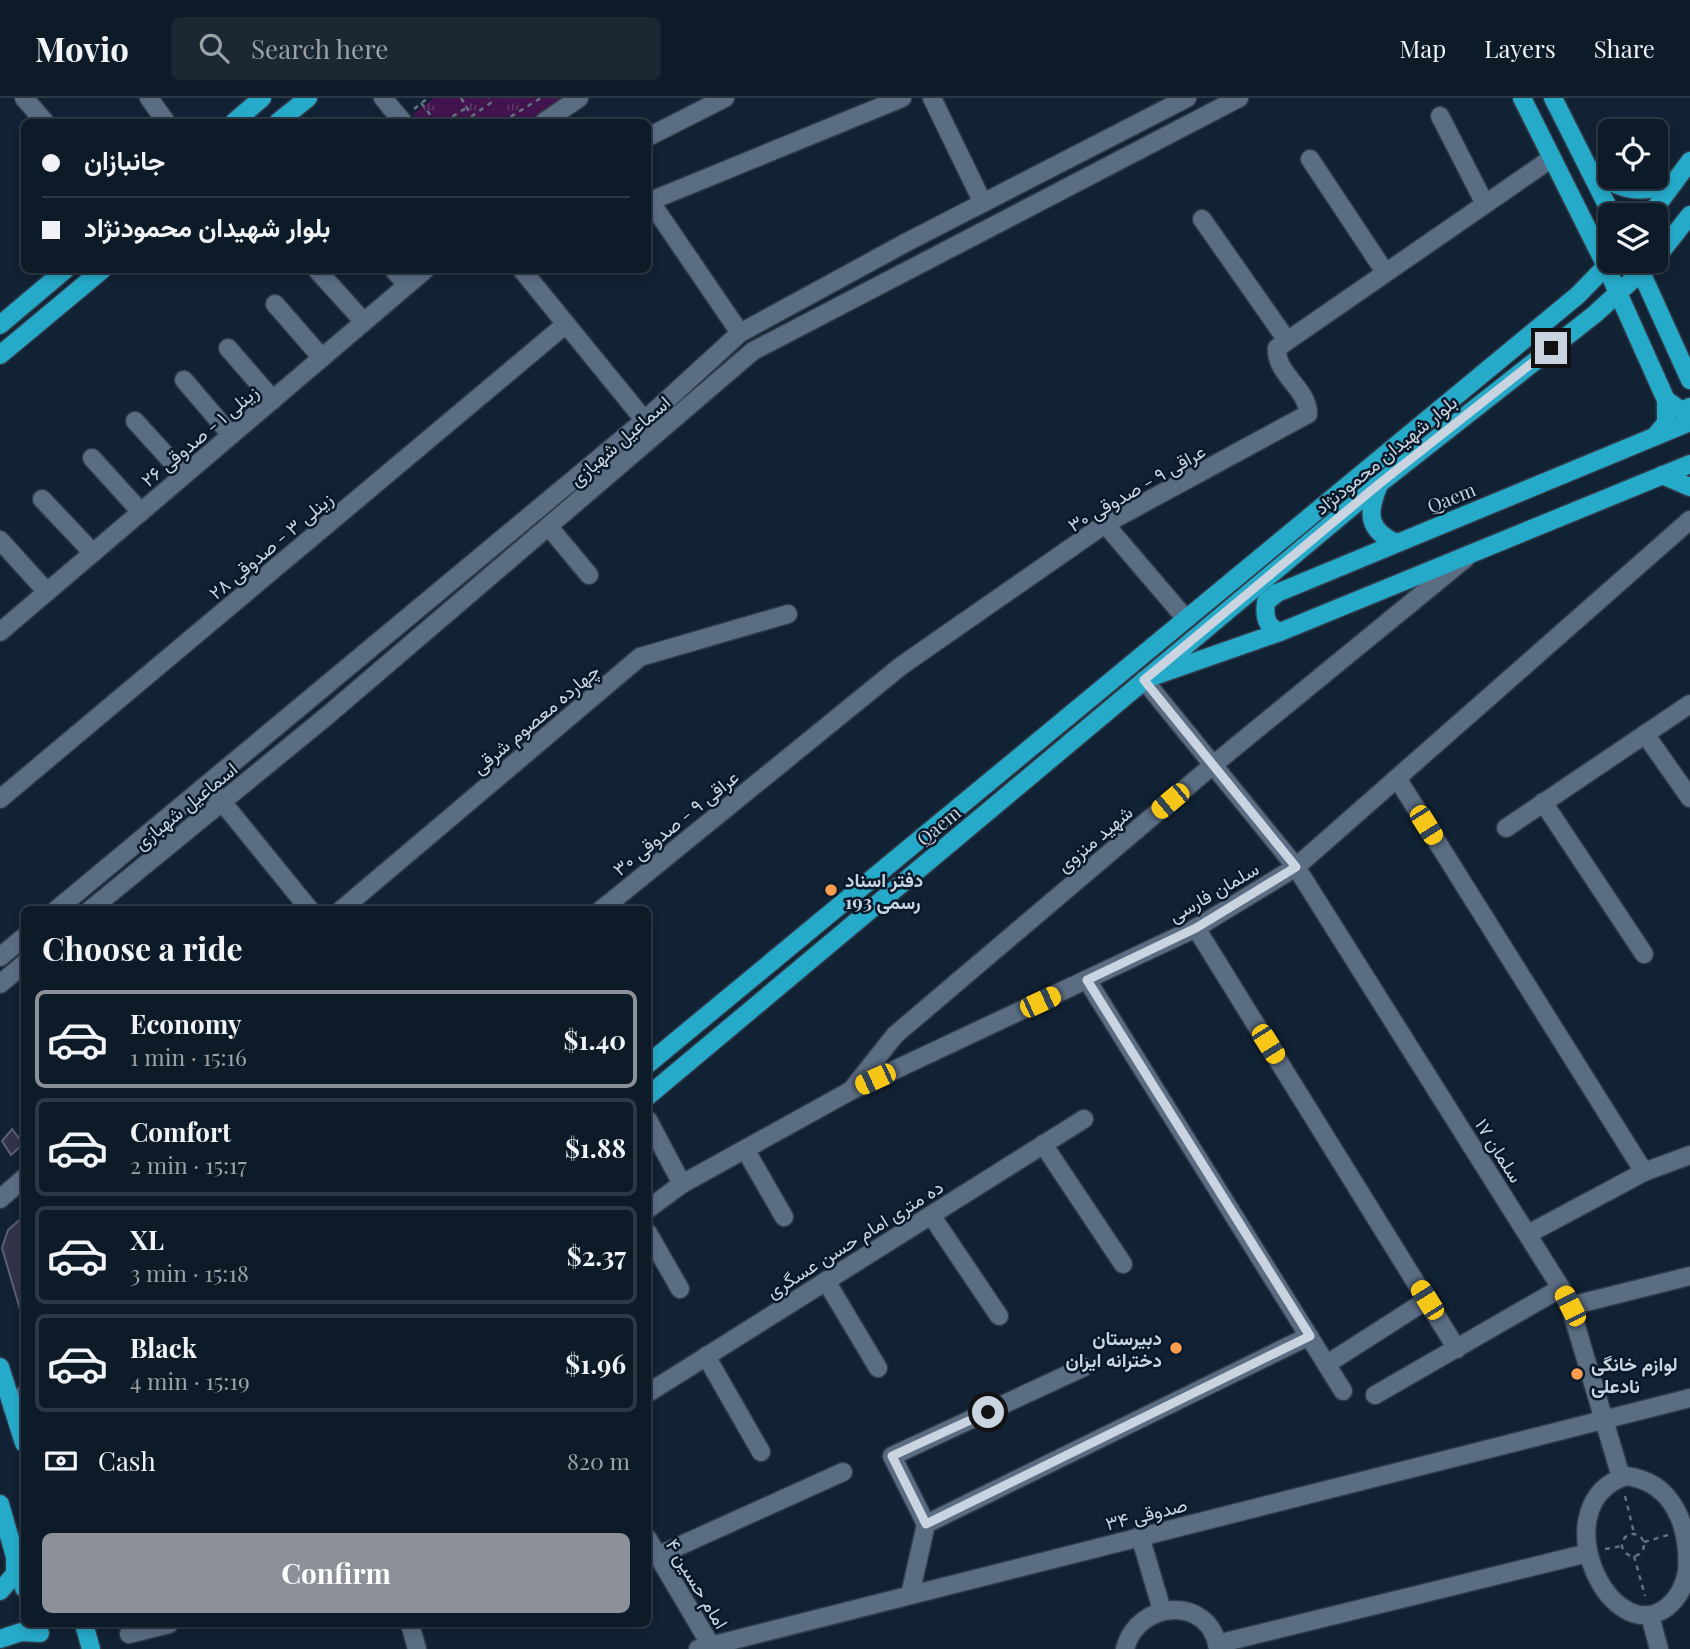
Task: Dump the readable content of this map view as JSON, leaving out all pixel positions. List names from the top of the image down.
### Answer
{
  "streets": {
    "main road": ["بلوار شهیدان محمودنژاد", "Qaem"],
    "street": [
      "زینلی ۱ - صدوقی ۲۶",
      "اسماعیل شهبازی",
      "عراقی ۹ - صدوقی ۳۰",
      "زینلی ۳ - صدوقی ۲۸",
      "چهارده معصوم شرقی",
      "شهید منزوی",
      "سلمان فارسی",
      "سلمان ۱۷",
      "ده متری امام حسن عسگری",
      "صدوقی ۳۴",
      "امام حسین ۴"
    ]
  },
  "crossings": [
    ["بلوار شهیدان محمودنژاد", "Qaem"],
    ["بلوار شهیدان محمودنژاد", "سلمان ۱۷"],
    ["Qaem", "شهید منزوی"],
    ["Qaem", "سلمان ۱۷"],
    ["شهید منزوی", "سلمان فارسی"],
    ["شهید منزوی", "سلمان ۱۷"],
    ["سلمان فارسی", "سلمان ۱۷"],
    ["سلمان ۱۷", "صدوقی ۳۴"],
    ["صدوقی ۳۴", "امام حسین ۴"]
  ],
  "places": ["دفتر اسناد رسمی 193", "دبیرستان دخترانه ایران", "لوازم خانگی نادعلی"],
  "page": {
    "header": "Movio",
    "search": "Search here",
    "nav": ["Map", "Layers", "Share"],
    "banner": ["جانبازان", "بلوار شهیدان محمودنژاد"],
    "heading": "Choose a ride",
    "list": [
      {
        "name": "Economy",
        "note": "1 min · 15:16",
        "value": "$1.40"
      },
      {
        "name": "Comfort",
        "note": "2 min · 15:17",
        "value": "$1.88"
      },
      {
        "name": "XL",
        "note": "3 min · 15:18",
        "value": "$2.37"
      },
      {
        "name": "Black",
        "note": "4 min · 15:19",
        "value": "$1.96"
      }
    ],
    "pay": ["Cash", "820 m"],
    "buttons": "Confirm"
  }
}
